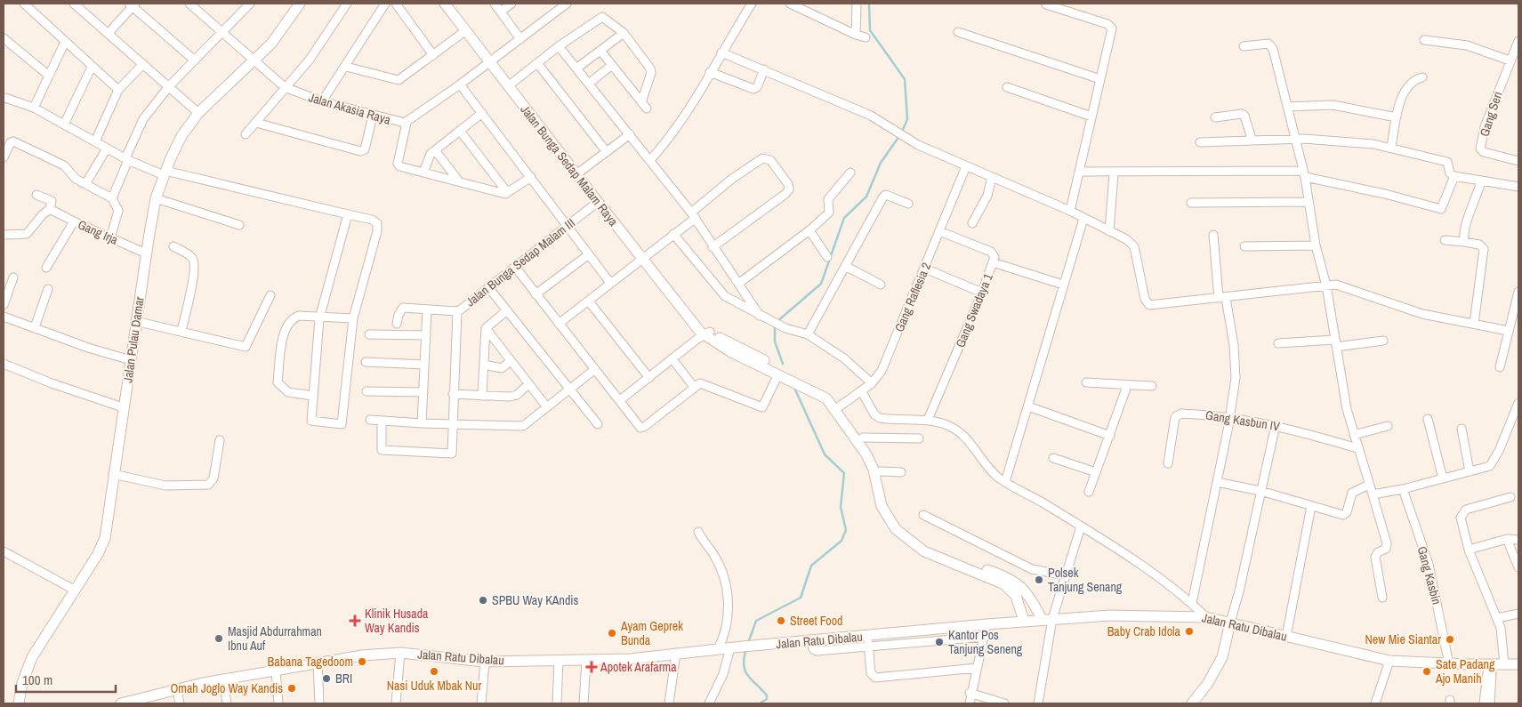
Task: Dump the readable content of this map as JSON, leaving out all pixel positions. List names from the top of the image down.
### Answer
{
  "streets": {
    "street": [
      "Jalan Akasia Raya",
      "Gang Seri",
      "Jalan Bunga Sedap Malam Raya",
      "Gang Irja",
      "Jalan Bunga Sedap Malam III",
      "Gang Raflesia 2",
      "Gang Swadaya 1",
      "Jalan Pulau Damar",
      "Gang Kasbun IV",
      "Gang Kasbin",
      "Jalan Ratu Dibalau"
    ]
  },
  "crossings": [
    ["Jalan Akasia Raya", "Jalan Bunga Sedap Malam Raya"],
    ["Jalan Akasia Raya", "Jalan Pulau Damar"],
    ["Jalan Bunga Sedap Malam Raya", "Jalan Bunga Sedap Malam III"],
    ["Jalan Bunga Sedap Malam Raya", "Gang Raflesia 2"],
    ["Jalan Bunga Sedap Malam Raya", "Jalan Ratu Dibalau"],
    ["Gang Irja", "Jalan Pulau Damar"],
    ["Gang Raflesia 2", "Gang Swadaya 1"],
    ["Gang Kasbin", "Jalan Ratu Dibalau"]
  ],
  "places": {
    "other": [
      "Polsek Tanjung Senang",
      "SPBU Way KAndis",
      "Street Food",
      "Baby Crab Idola",
      "Ayam Geprek Bunda",
      "Masjid Abdurrahman Ibnu Auf",
      "New Mie Siantar",
      "Kantor Pos Tanjung Seneng",
      "Babana Tagedoom",
      "Nasi Uduk Mbak Nur",
      "Sate Padang Ajo Manih",
      "BRI",
      "Omah Joglo Way Kandis"
    ],
    "health": ["Klinik Husada Way Kandis", "Apotek Arafarma"]
  },
  "scale_bar": "100 m"
}
